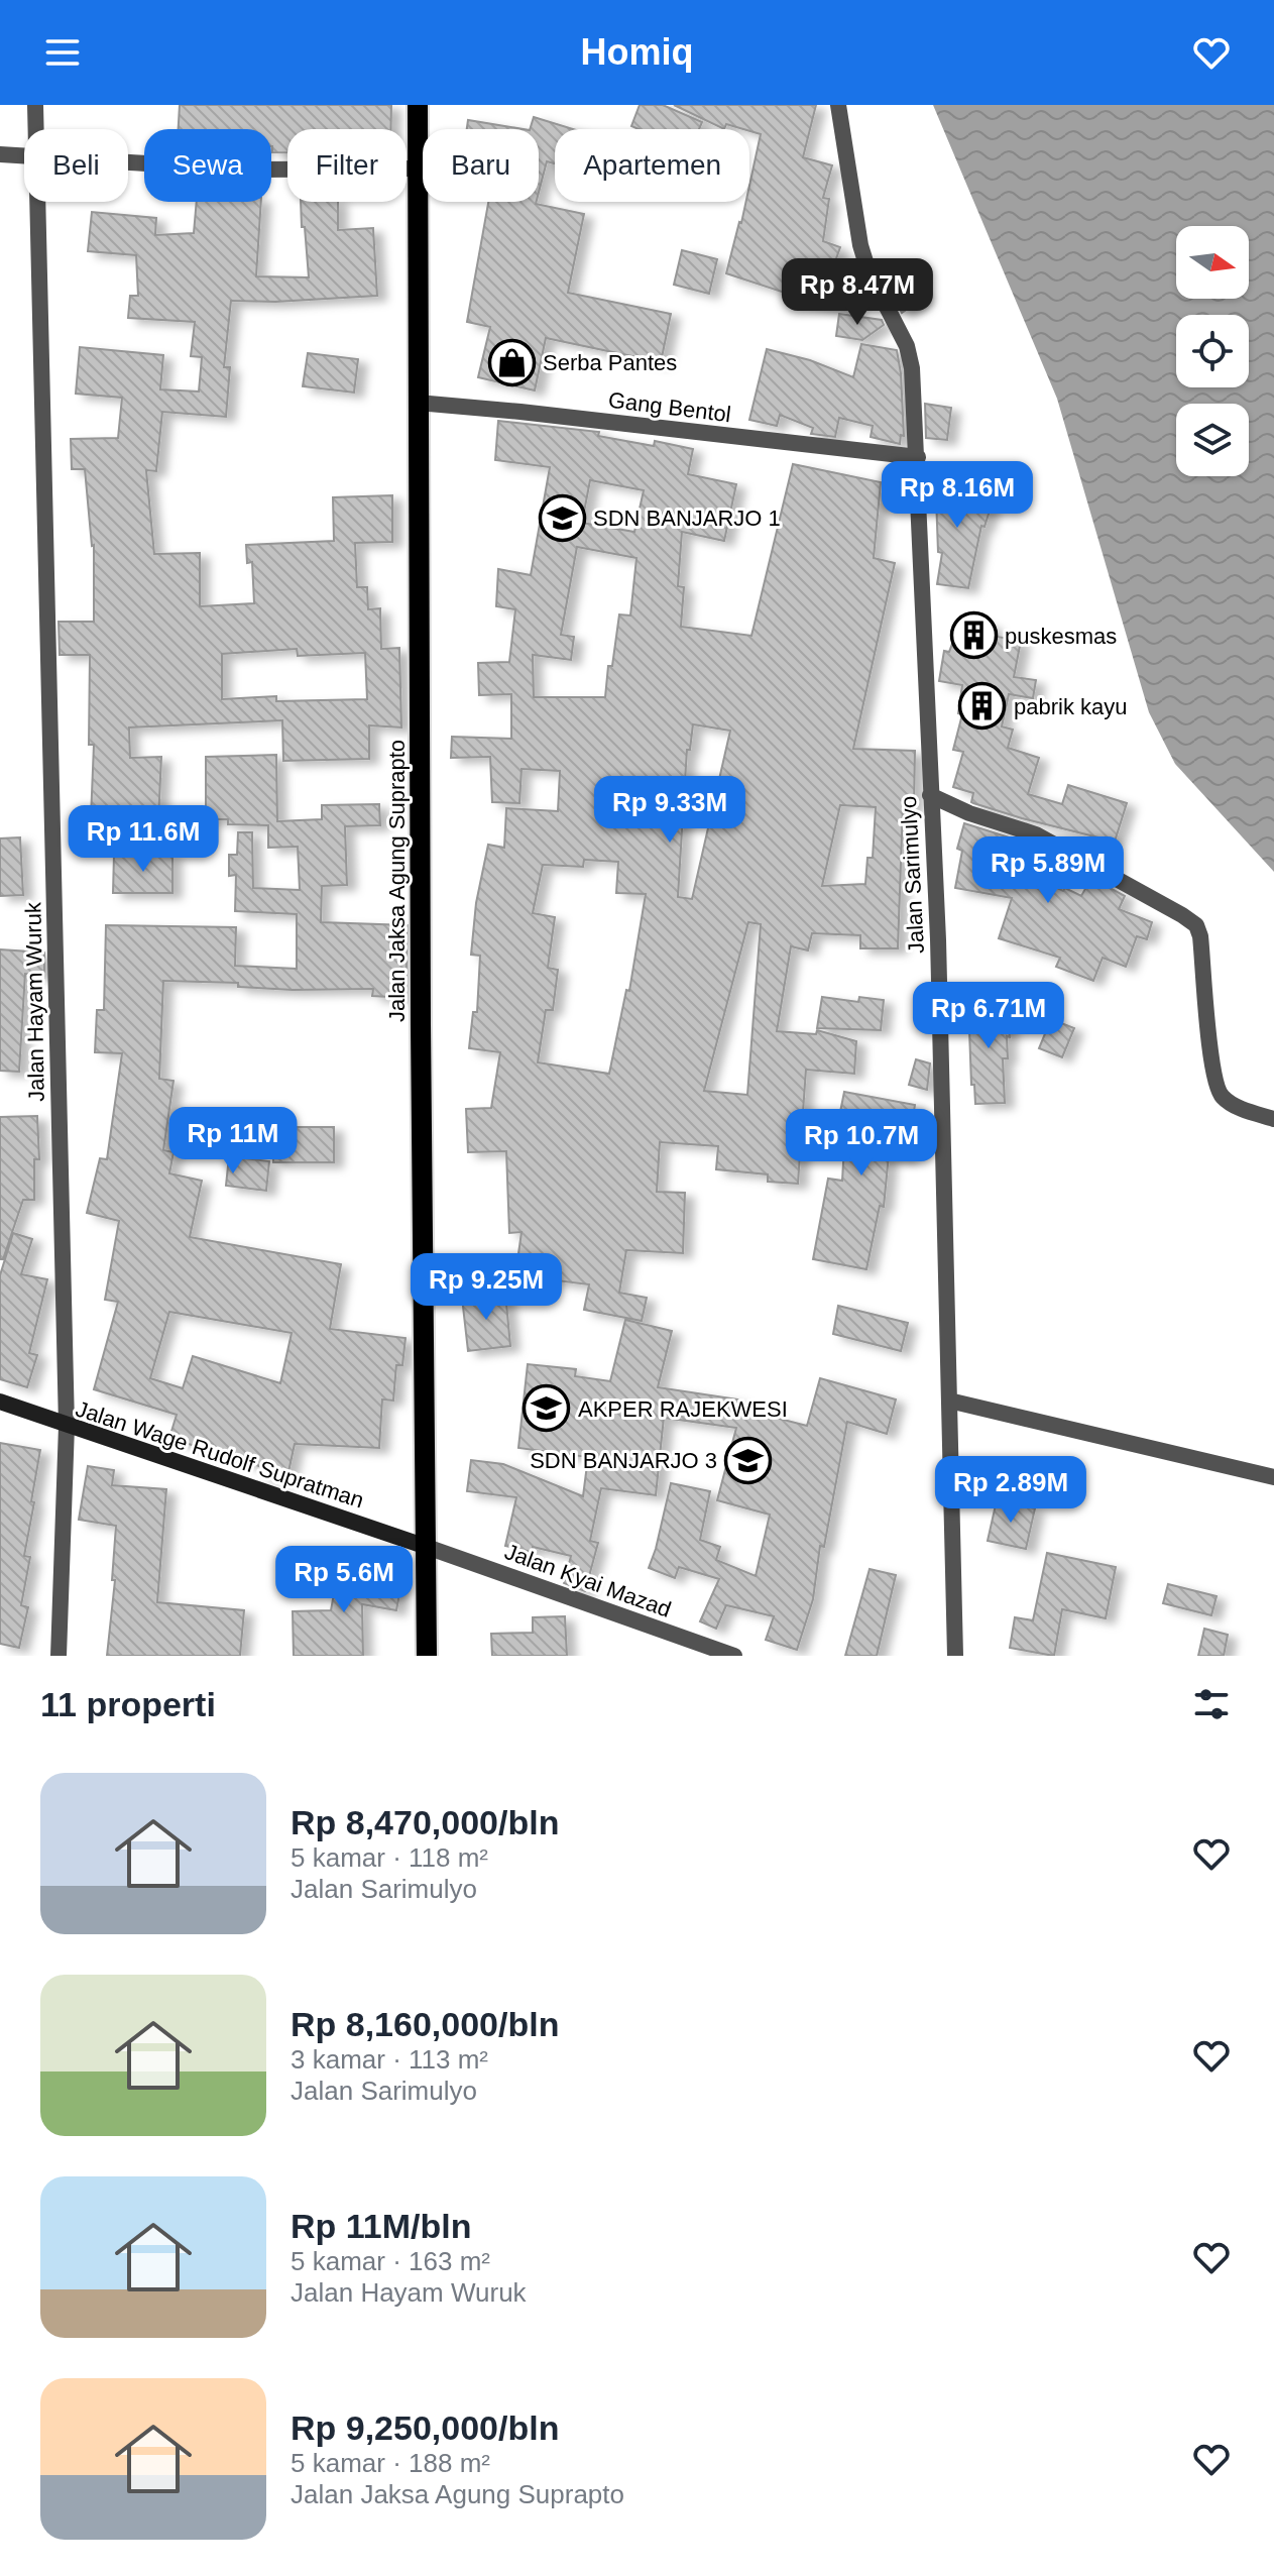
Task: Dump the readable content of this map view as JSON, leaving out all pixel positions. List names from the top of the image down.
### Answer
{
  "streets": {
    "main road": ["Jalan Jaksa Agung Suprapto", "Jalan Wage Rudolf Supratman"],
    "street": [
      "Gang Bentol",
      "Jalan Sarimulyo",
      "Jalan Hayam Wuruk",
      "Jalan Kyai Mazad"
    ]
  },
  "crossings": [
    ["Gang Bentol", "Jalan Sarimulyo"],
    ["Gang Bentol", "Jalan Jaksa Agung Suprapto"],
    ["Jalan Jaksa Agung Suprapto", "Jalan Wage Rudolf Supratman"],
    ["Jalan Jaksa Agung Suprapto", "Jalan Kyai Mazad"],
    ["Jalan Hayam Wuruk", "Jalan Wage Rudolf Supratman"],
    ["Jalan Wage Rudolf Supratman", "Jalan Kyai Mazad"]
  ],
  "places": {
    "shop": ["Serba Pantes"],
    "school or university": ["SDN BANJARJO 1", "AKPER RAJEKWESI", "SDN BANJARJO 3"],
    "building": ["puskesmas", "pabrik kayu"]
  },
  "north": "right",
  "page": {
    "header": "Homiq",
    "chip": [
      "Beli",
      "Sewa",
      "Filter",
      "Baru",
      "Apartemen"
    ],
    "price": [
      "Rp 8.47M",
      "Rp 8.16M",
      "Rp 9.33M",
      "Rp 11.6M",
      "Rp 5.89M",
      "Rp 6.71M",
      "Rp 11M",
      "Rp 10.7M",
      "Rp 9.25M",
      "Rp 2.89M",
      "Rp 5.6M"
    ],
    "heading": "11 properti",
    "list": [
      {
        "name": "Rp 8,470,000/bln",
        "note": "5 kamar · 118 m² · Jalan Sarimulyo"
      },
      {
        "name": "Rp 8,160,000/bln",
        "note": "3 kamar · 113 m² · Jalan Sarimulyo"
      },
      {
        "name": "Rp 11M/bln",
        "note": "5 kamar · 163 m² · Jalan Hayam Wuruk"
      },
      {
        "name": "Rp 9,250,000/bln",
        "note": "5 kamar · 188 m² · Jalan Jaksa Agung Suprapto"
      }
    ]
  }
}
